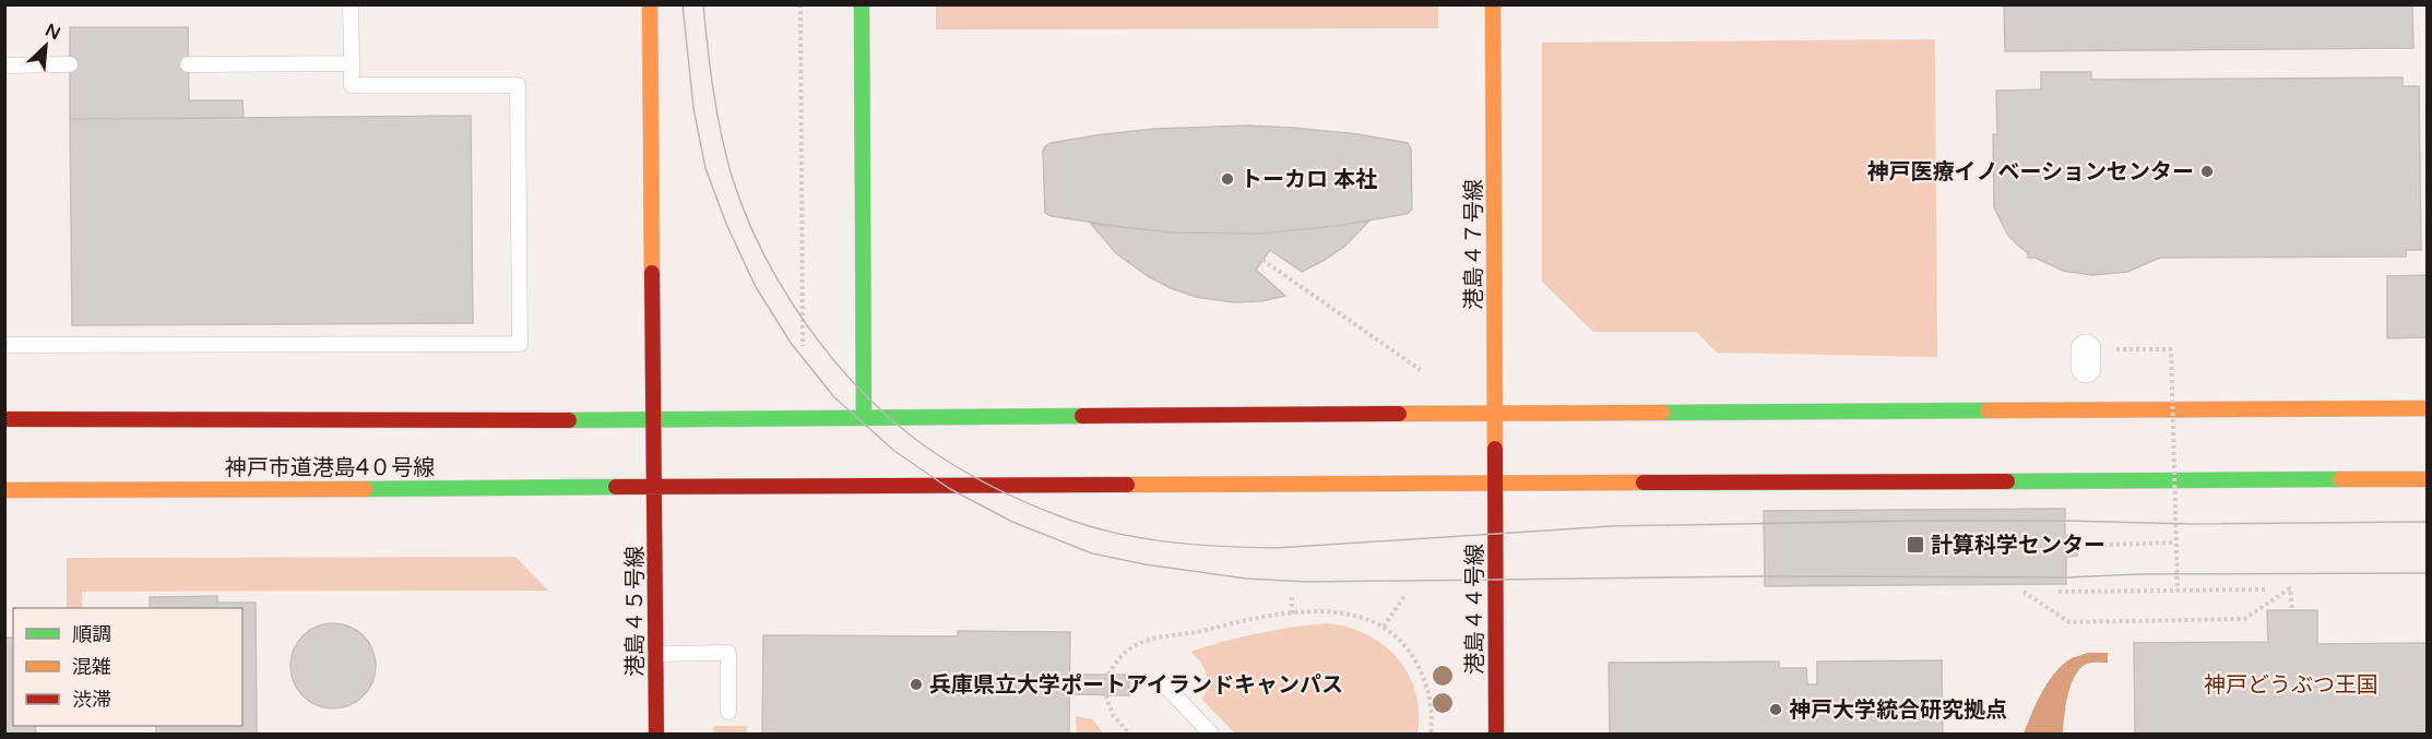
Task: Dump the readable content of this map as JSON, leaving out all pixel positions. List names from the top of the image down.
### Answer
{
  "streets": {
    "street": [
      "港島４７号線",
      "神戸市道港島4０号線",
      "港島４４号線",
      "港島４５号線"
    ]
  },
  "crossings": [
    ["港島４７号線", "神戸市道港島4０号線"],
    ["港島４７号線", "港島４４号線"],
    ["神戸市道港島4０号線", "港島４４号線"],
    ["神戸市道港島4０号線", "港島４５号線"]
  ],
  "parks": ["神戸どうぶつ王国"],
  "places": {
    "other": [
      "神戸医療イノベーションセンター",
      "トーカロ 本社",
      "兵庫県立大学ポートアイランドキャンパス",
      "神戸大学統合研究拠点"
    ],
    "transit": ["計算科学センター"]
  },
  "legend": ["順調", "混雑", "渋滞"],
  "north": "top right"
}
